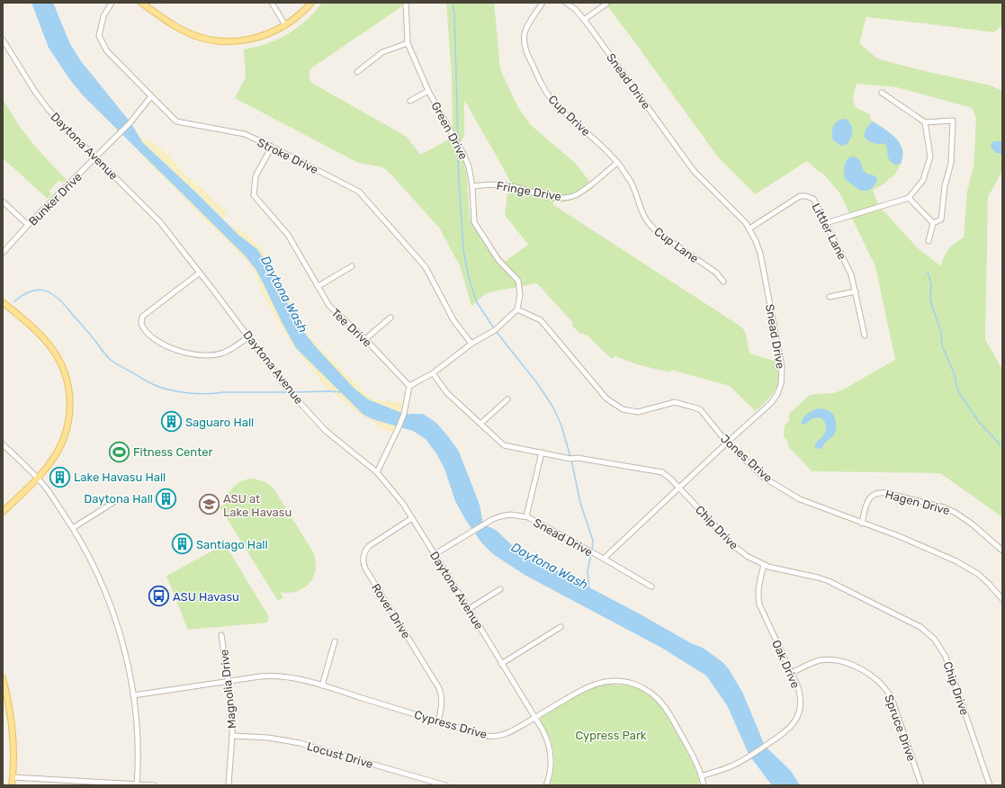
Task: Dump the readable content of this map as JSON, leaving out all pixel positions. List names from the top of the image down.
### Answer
{
  "streets": {
    "street": [
      "Snead Drive",
      "Cup Drive",
      "Green Drive",
      "Daytona Avenue",
      "Stroke Drive",
      "Fringe Drive",
      "Bunker Drive",
      "Littler Lane",
      "Cup Lane",
      "Tee Drive",
      "Jones Drive",
      "Hagen Drive",
      "Chip Drive",
      "Rover Drive",
      "Oak Drive",
      "Magnolia Drive",
      "Cypress Drive",
      "Spruce Drive",
      "Locust Drive"
    ]
  },
  "crossings": [
    ["Snead Drive", "Daytona Avenue"],
    ["Snead Drive", "Littler Lane"],
    ["Snead Drive", "Jones Drive"],
    ["Snead Drive", "Chip Drive"],
    ["Cup Drive", "Fringe Drive"],
    ["Cup Drive", "Cup Lane"],
    ["Green Drive", "Fringe Drive"],
    ["Green Drive", "Jones Drive"],
    ["Daytona Avenue", "Bunker Drive"],
    ["Daytona Avenue", "Rover Drive"],
    ["Daytona Avenue", "Cypress Drive"],
    ["Stroke Drive", "Bunker Drive"],
    ["Stroke Drive", "Tee Drive"],
    ["Fringe Drive", "Cup Lane"],
    ["Jones Drive", "Hagen Drive"],
    ["Chip Drive", "Oak Drive"],
    ["Rover Drive", "Cypress Drive"],
    ["Oak Drive", "Cypress Drive"],
    ["Oak Drive", "Spruce Drive"],
    ["Magnolia Drive", "Cypress Drive"],
    ["Magnolia Drive", "Locust Drive"]
  ],
  "water": ["Daytona Wash"],
  "parks": ["Cypress Park"],
  "places": {
    "building": [
      "Saguaro Hall",
      "Lake Havasu Hall",
      "Daytona Hall",
      "Santiago Hall"
    ],
    "sports": ["Fitness Center"],
    "school or university": ["ASU at Lake Havasu"],
    "bus stop": ["ASU Havasu"]
  }
}
